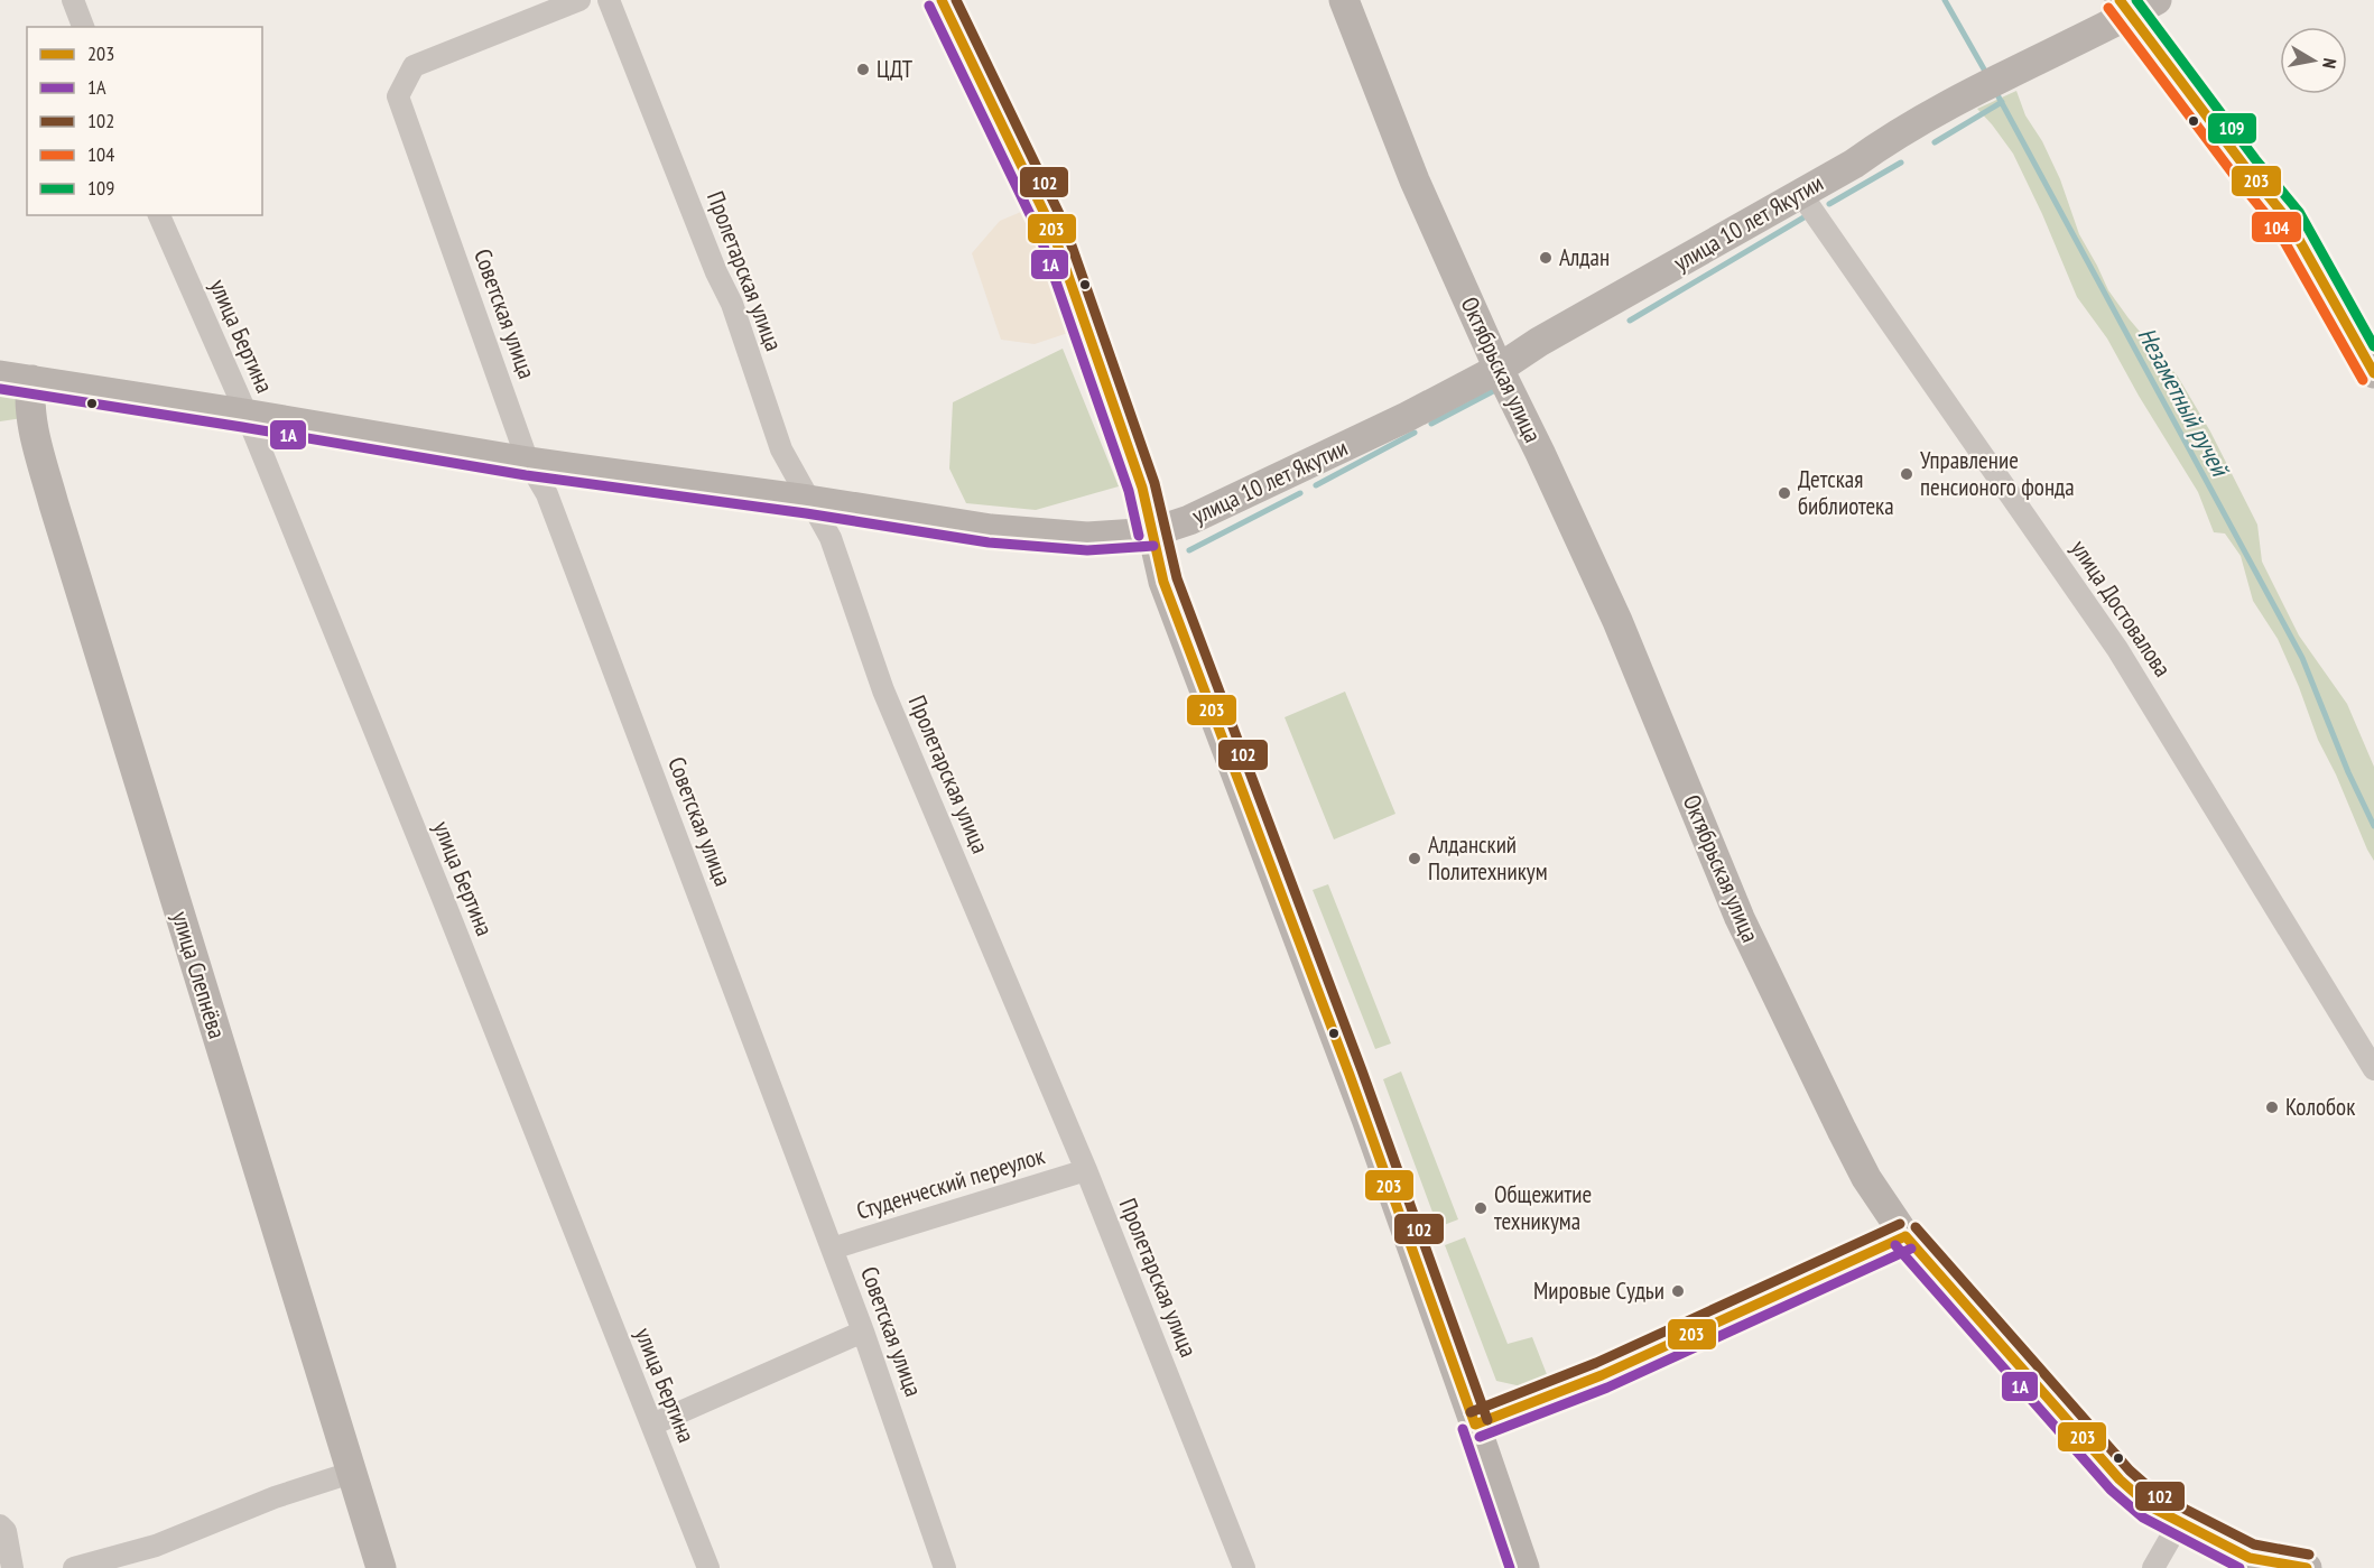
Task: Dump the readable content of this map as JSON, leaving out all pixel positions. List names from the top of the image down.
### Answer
{
  "streets": {
    "main road": ["улица 10 лет Якутии", "Октябрьская улица", "улица Слепнёва"],
    "street": [
      "Пролетарская улица",
      "Советская улица",
      "улица Бертина",
      "улица Достовалова",
      "Студенческий переулок"
    ]
  },
  "crossings": [
    ["улица 10 лет Якутии", "Пролетарская улица"],
    ["улица 10 лет Якутии", "Советская улица"],
    ["улица 10 лет Якутии", "улица Бертина"],
    ["улица 10 лет Якутии", "Октябрьская улица"],
    ["улица 10 лет Якутии", "улица Достовалова"],
    ["улица 10 лет Якутии", "улица Слепнёва"],
    ["Пролетарская улица", "Студенческий переулок"],
    ["Советская улица", "Студенческий переулок"]
  ],
  "water": ["Незаметный ручей"],
  "places": [
    "ЦДТ",
    "Алдан",
    "Управление пенсионого фонда",
    "Детская библиотека",
    "Алданский Политехникум",
    "Колобок",
    "Общежитие техникума",
    "Мировые Судьи"
  ],
  "lines": [
    "transit line 203",
    "transit line 102",
    "transit line 109",
    "transit line 1А",
    "transit line 104"
  ],
  "legend": [
    "203",
    "1А",
    "102",
    "104",
    "109"
  ],
  "north": "right"
}
